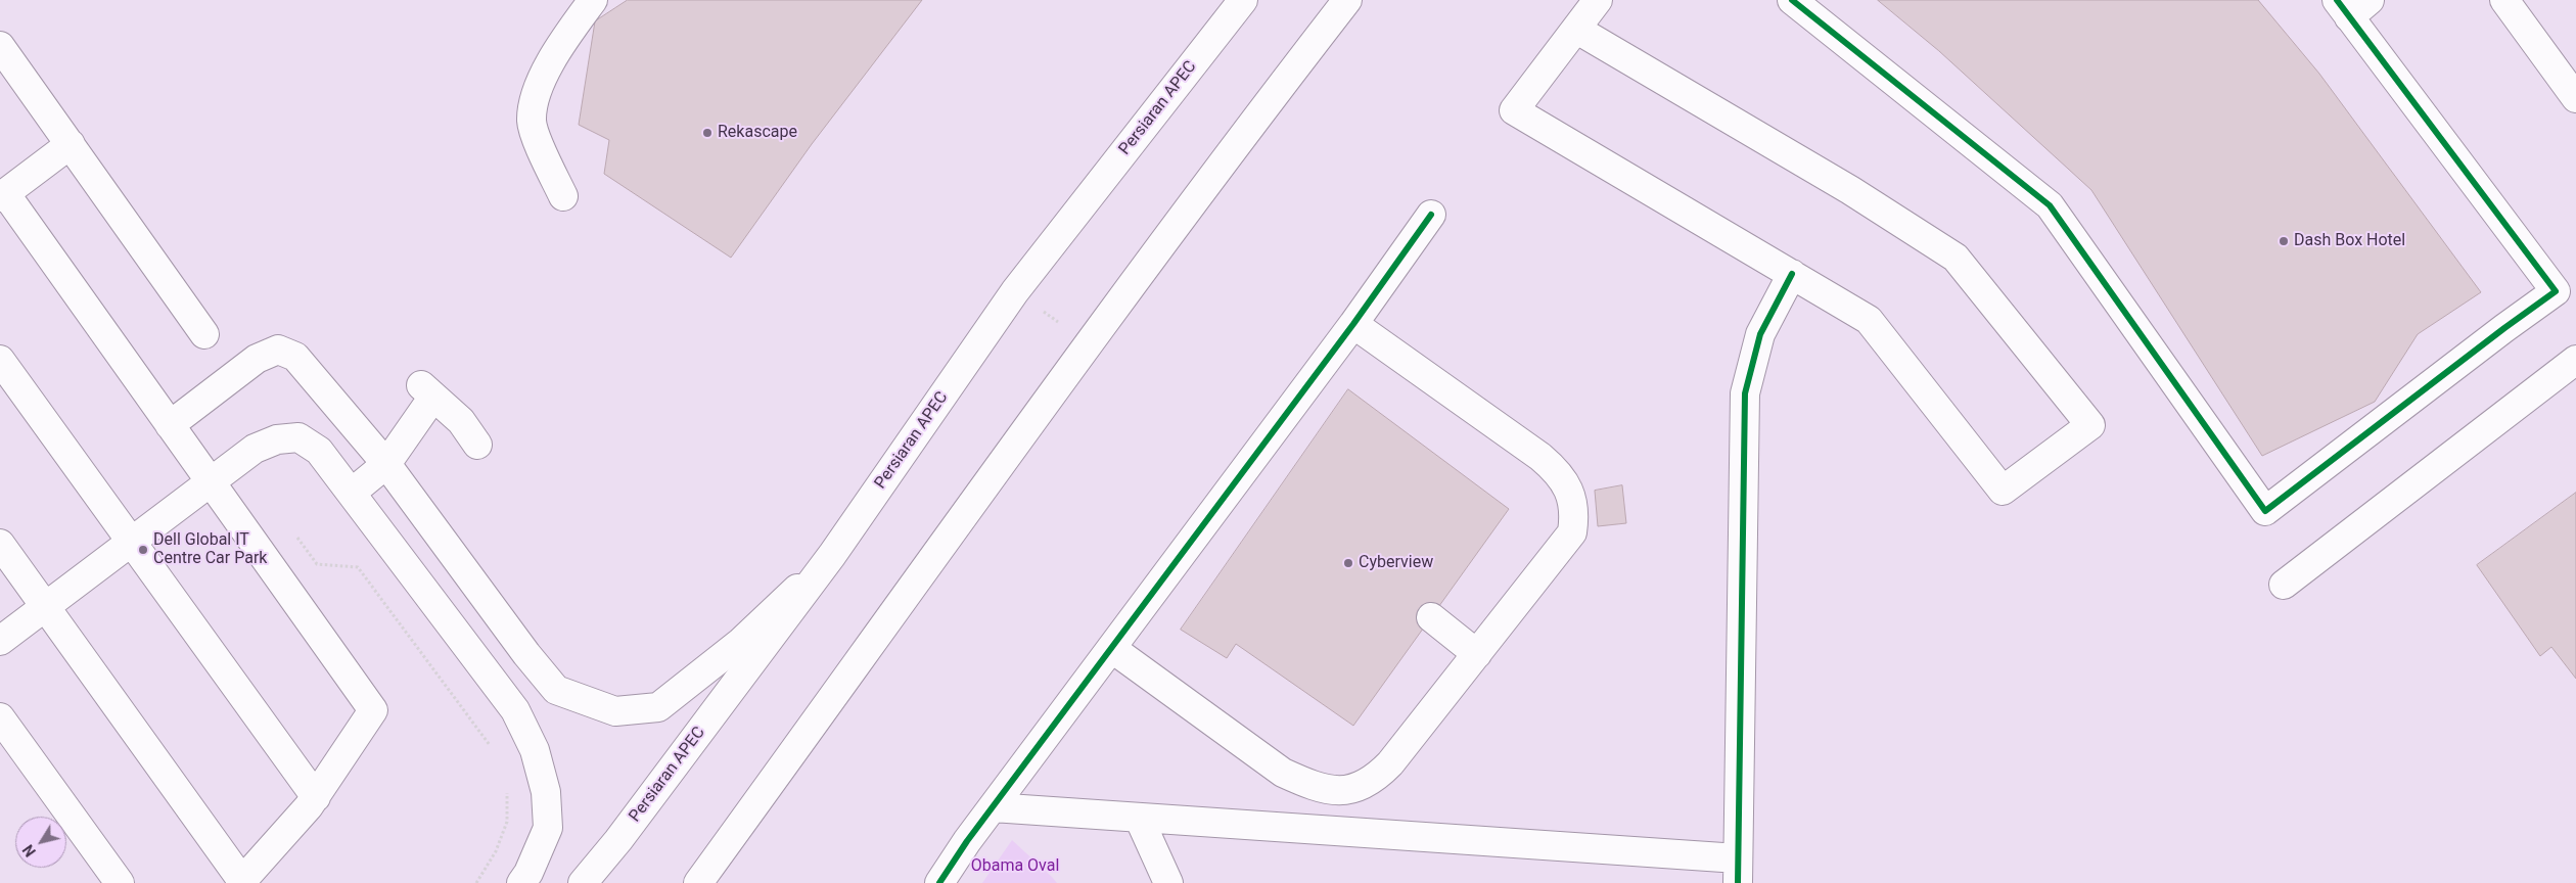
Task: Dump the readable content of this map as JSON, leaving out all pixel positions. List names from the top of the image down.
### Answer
{
  "streets": {
    "street": ["Persiaran APEC"]
  },
  "parks": ["Obama Oval"],
  "places": [
    "Rekascape",
    "Dash Box Hotel",
    "Dell Global IT Centre Car Park",
    "Cyberview"
  ],
  "north": "bottom left"
}
